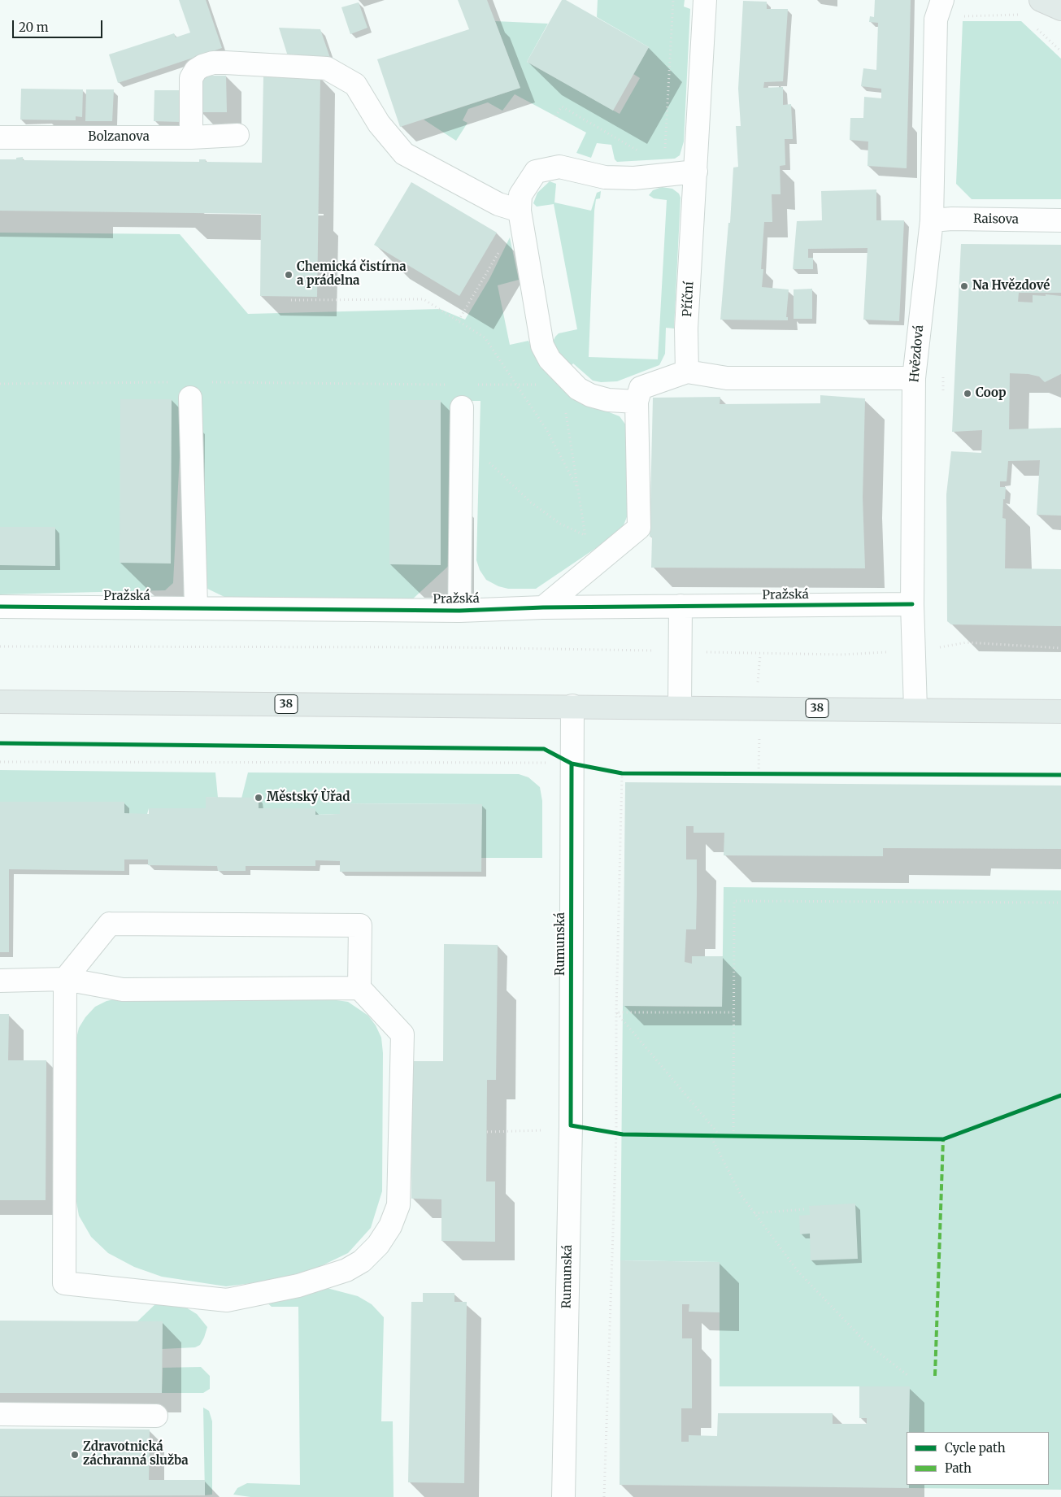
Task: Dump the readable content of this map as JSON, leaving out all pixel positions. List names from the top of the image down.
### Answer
{
  "streets": {
    "main road": ["38"],
    "street": [
      "Bolzanova",
      "Raisova",
      "Příční",
      "Hvězdová",
      "Pražská",
      "Rumunská"
    ]
  },
  "crossings": [
    ["Raisova", "Hvězdová"],
    ["Hvězdová", "Pražská"],
    ["Hvězdová", "38"],
    ["38", "Rumunská"]
  ],
  "places": [
    "Chemická čistírna a prádelna",
    "Na Hvězdové",
    "Coop",
    "Městský Ùřad",
    "Zdravotnická záchranná služba"
  ],
  "legend": ["Cycle path", "Path"],
  "scale_bar": "20 m"
}
